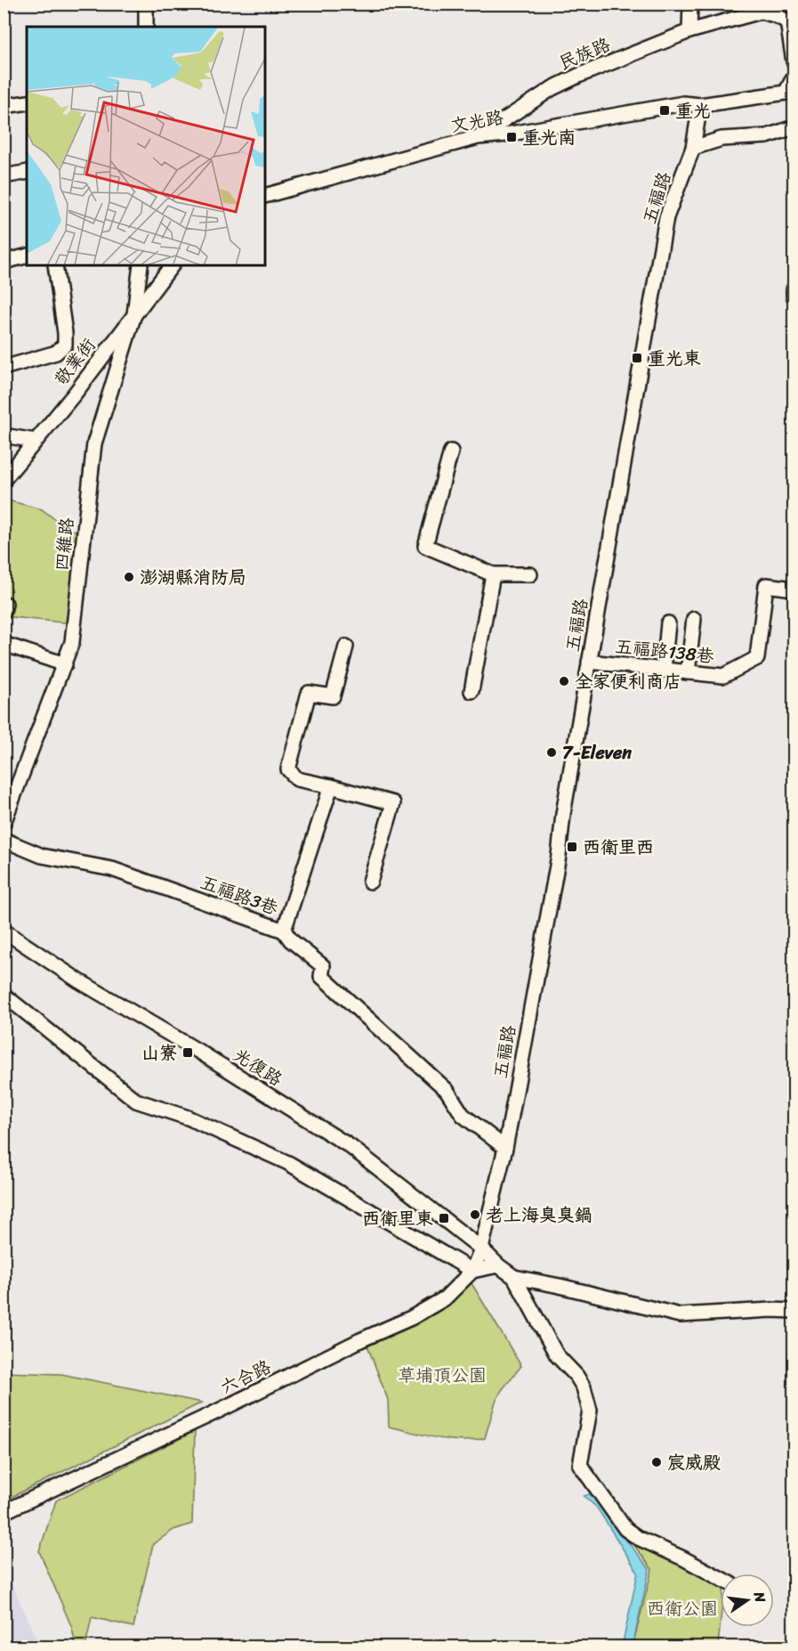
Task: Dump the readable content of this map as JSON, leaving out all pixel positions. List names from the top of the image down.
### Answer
{
  "streets": {
    "street": [
      "民族路",
      "文光路",
      "五福路",
      "敬業街",
      "四維路",
      "五福路138巷",
      "五福路3巷",
      "光復路",
      "六合路"
    ]
  },
  "crossings": [
    ["民族路", "文光路"],
    ["文光路", "五福路"],
    ["五福路", "五福路138巷"],
    ["五福路", "五福路3巷"],
    ["五福路", "光復路"],
    ["五福路", "六合路"],
    ["敬業街", "四維路"],
    ["光復路", "六合路"]
  ],
  "parks": ["草埔頂公園", "西衛公園"],
  "places": {
    "transit": [
      "重光",
      "重光南",
      "重光東",
      "西衛里西",
      "山寮",
      "西衛里東"
    ],
    "other": [
      "澎湖縣消防局",
      "全家便利商店",
      "7-Eleven",
      "老上海臭臭鍋",
      "宸威殿"
    ]
  },
  "north": "right"
}
